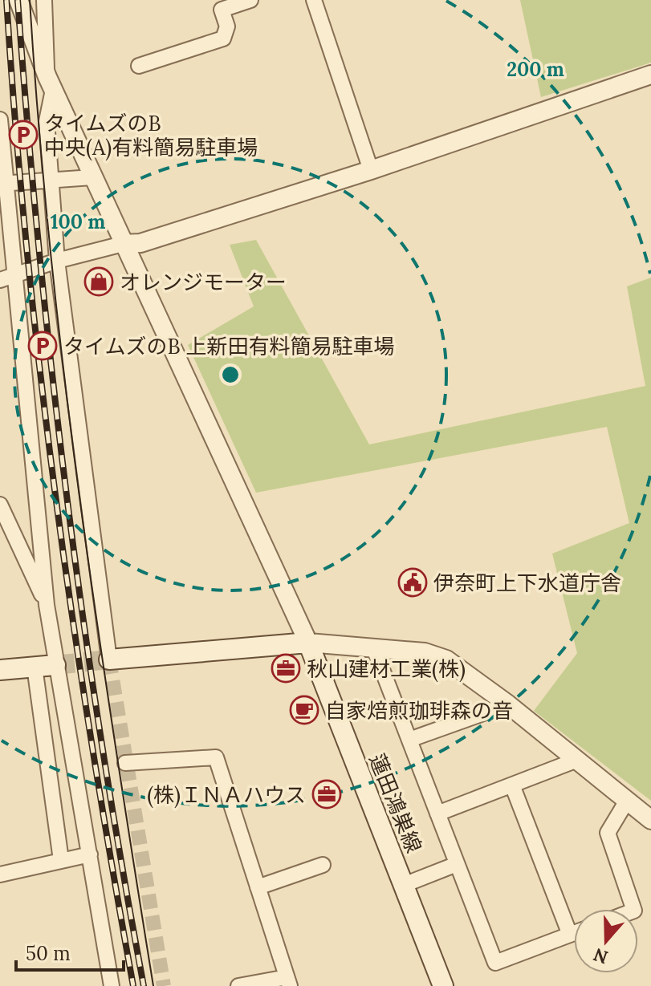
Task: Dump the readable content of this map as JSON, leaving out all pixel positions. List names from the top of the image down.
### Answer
{
  "streets": {
    "main road": ["蓮田鴻巣線"]
  },
  "places": {
    "parking": ["タイムズのB 中央(A)有料簡易駐車場", "タイムズのB 上新田有料簡易駐車場"],
    "shop": ["オレンジモーター"],
    "public building": ["伊奈町上下水道庁舎"],
    "office": ["秋山建材工業(株)", "(株)ＩＮＡハウス"],
    "cafe": ["自家焙煎珈琲森の音"]
  },
  "scale_bar": "50 m",
  "north": "bottom",
  "rings": ["200 m", "100 m"]
}
